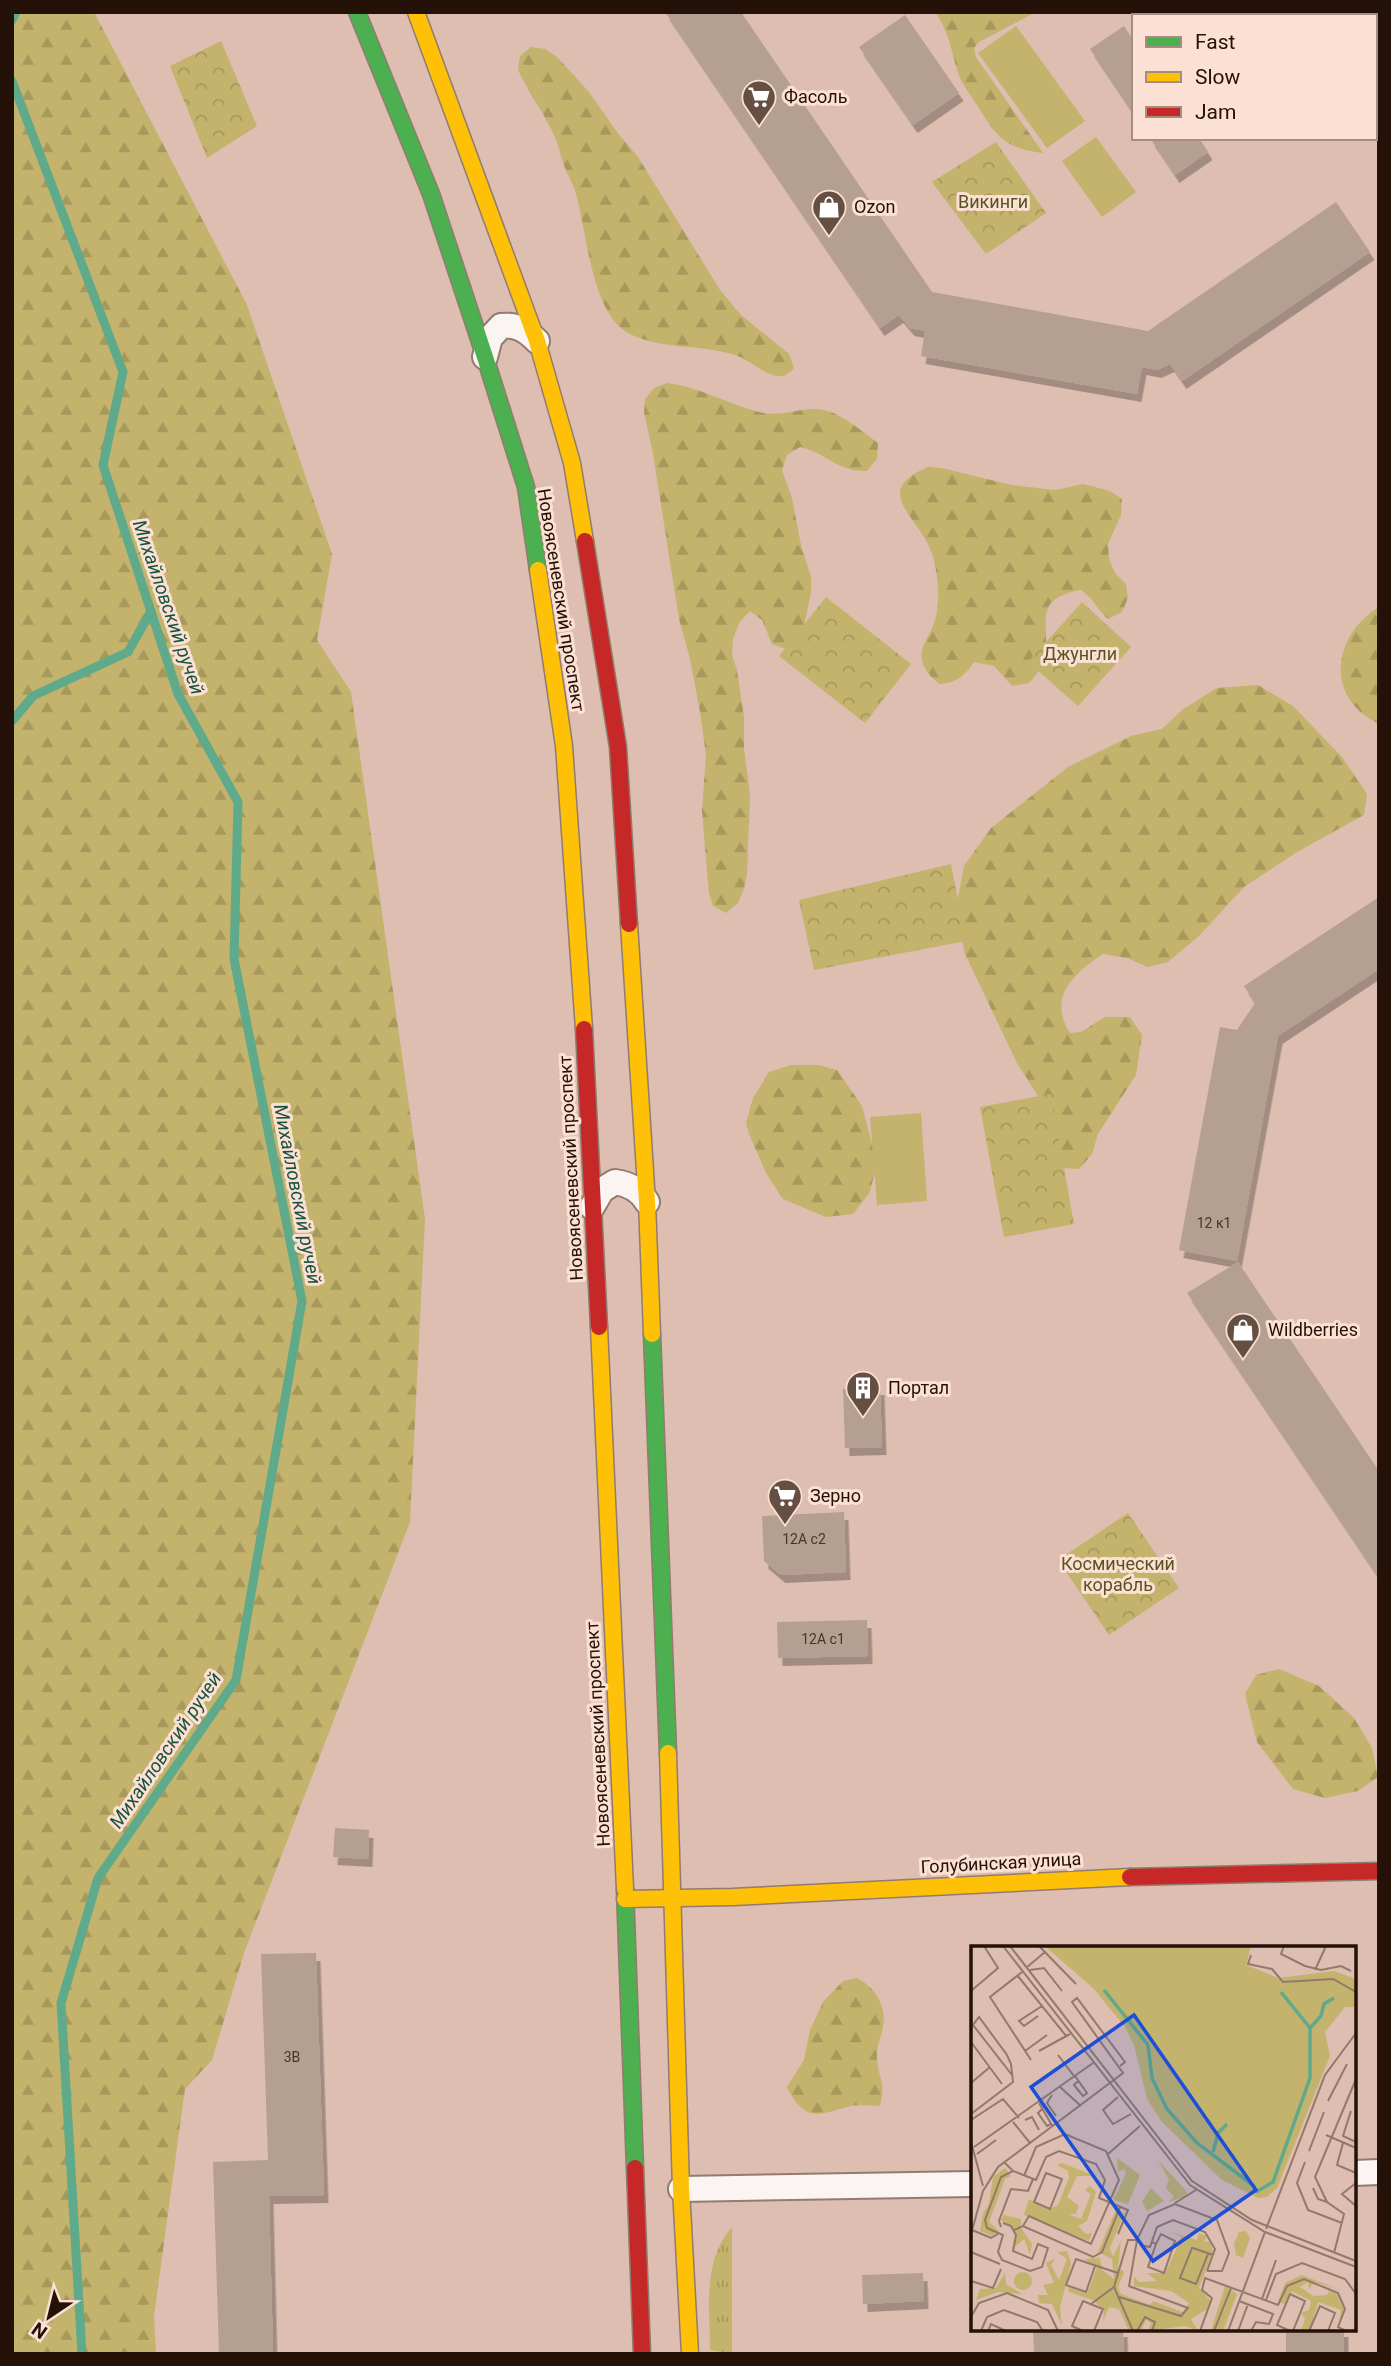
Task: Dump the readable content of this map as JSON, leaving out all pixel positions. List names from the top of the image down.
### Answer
{
  "streets": {
    "main road": ["Новоясеневский проспект", "Голубинская улица"]
  },
  "crossings": [
    ["Новоясеневский проспект", "Голубинская улица"]
  ],
  "water": ["Михайловский ручей"],
  "parks": ["Викинги", "Джунгли", "Космический корабль"],
  "places": {
    "supermarket": ["Фасоль", "Зерно"],
    "shop": ["Ozon", "Wildberries"],
    "building": ["Портал"]
  },
  "house_numbers": [
    "12 к1",
    "12А с2",
    "12А с1",
    "3В"
  ],
  "legend": ["Fast", "Slow", "Jam"],
  "north": "bottom left"
}
